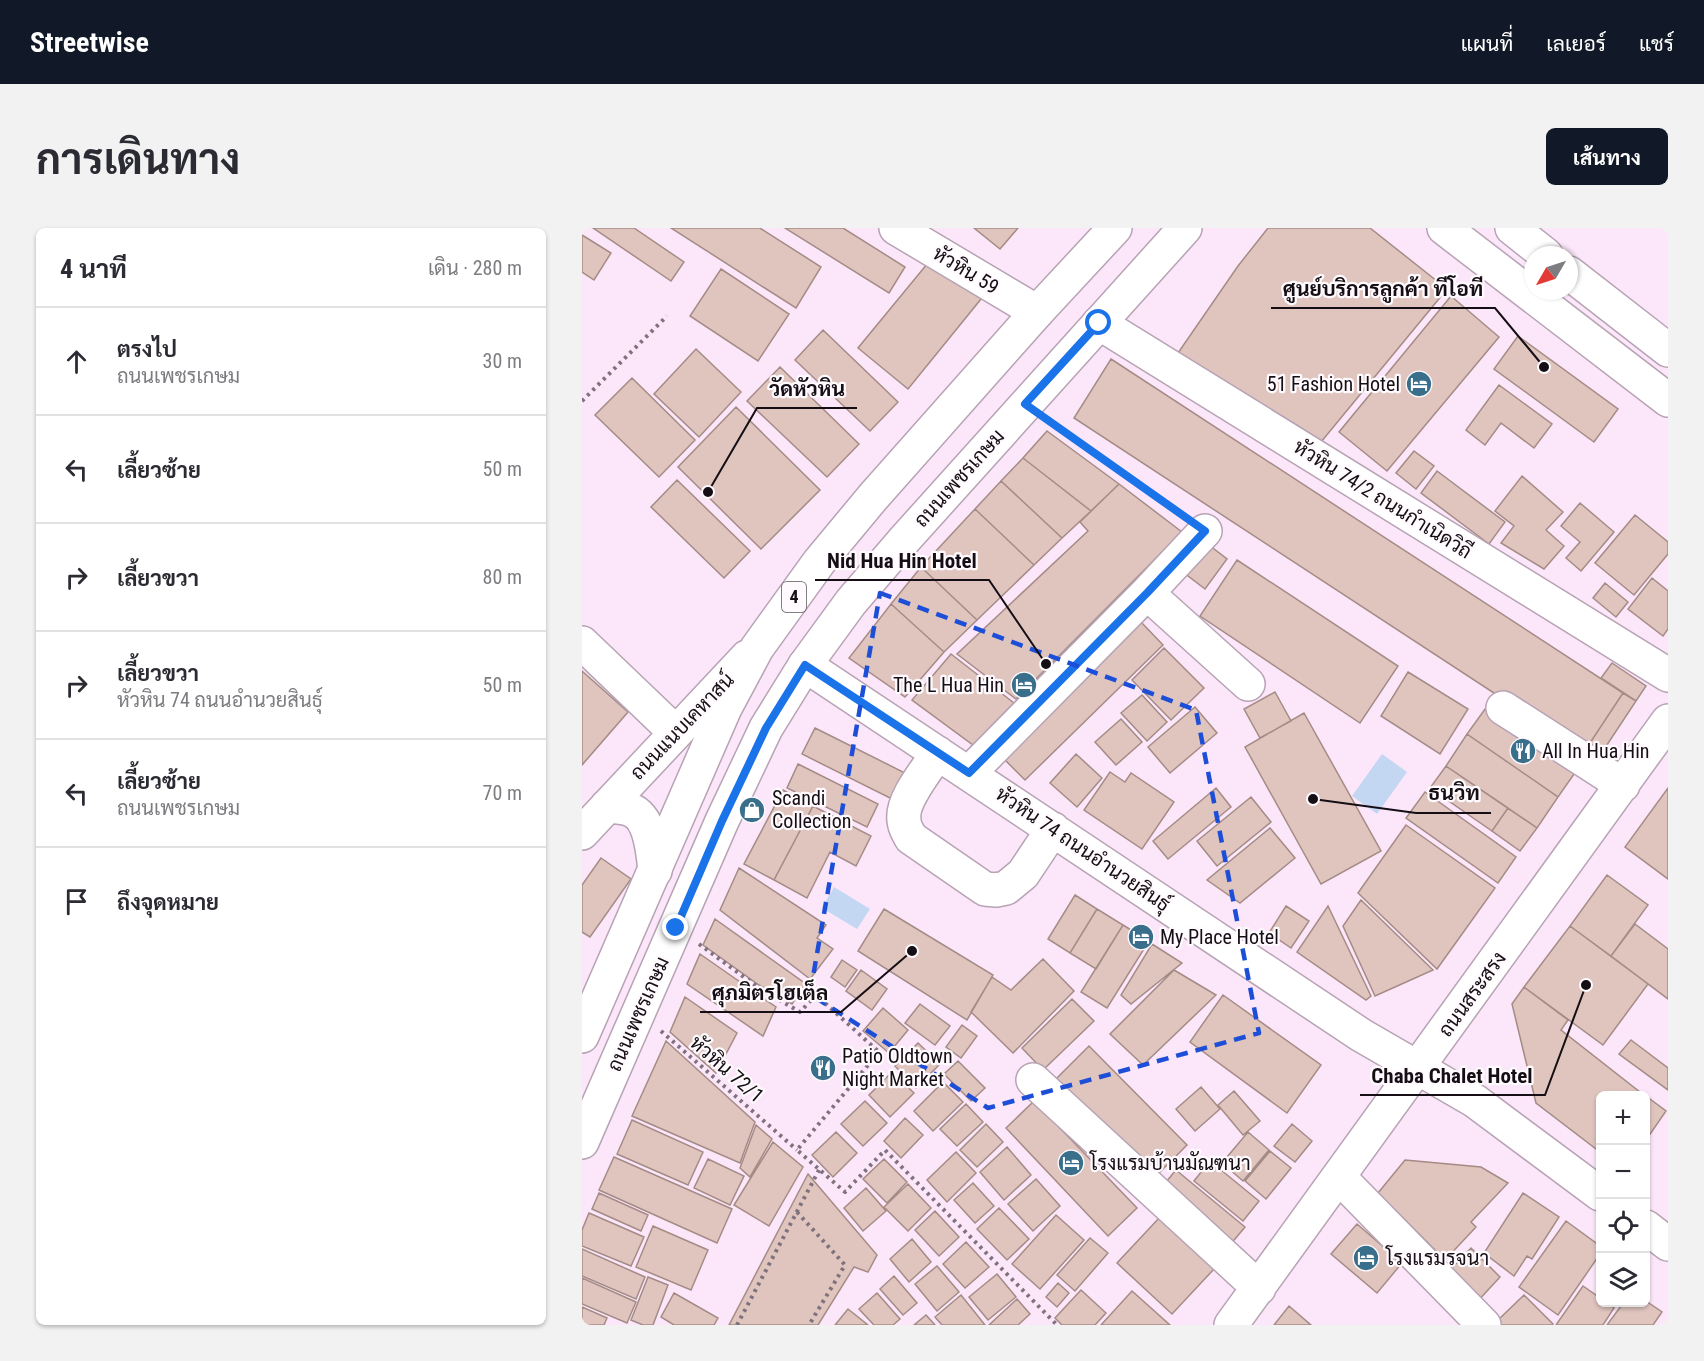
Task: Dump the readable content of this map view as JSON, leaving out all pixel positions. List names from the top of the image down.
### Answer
{
  "streets": {
    "street": [
      "หัวหิน 59",
      "ถนนเพชรเกษม",
      "หัวหิน 74/2 ถนนกำเนิดวิถี",
      "4",
      "ถนนแนบเคหาสน์",
      "หัวหิน 74 ถนนอำนวยสินธุ์",
      "ถนนสระสรง"
    ],
    "path": ["หัวหิน 72/1"]
  },
  "crossings": [
    ["หัวหิน 59", "4"],
    ["ถนนเพชรเกษม", "หัวหิน 74/2 ถนนกำเนิดวิถี"],
    ["ถนนเพชรเกษม", "หัวหิน 74 ถนนอำนวยสินธุ์"],
    ["ถนนเพชรเกษม", "หัวหิน 72/1"],
    ["4", "ถนนแนบเคหาสน์"],
    ["หัวหิน 74 ถนนอำนวยสินธุ์", "ถนนสระสรง"]
  ],
  "places": {
    "other": [
      "ศูนย์บริการลูกค้า ทีโอที",
      "วัดหัวหิน",
      "Nid Hua Hin Hotel",
      "ธนวิท",
      "ศุภมิตรโฮเต็ล",
      "Chaba Chalet Hotel"
    ],
    "hotel": [
      "51 Fashion Hotel",
      "The L Hua Hin",
      "My Place Hotel",
      "โรงแรมบ้านมัณฑนา",
      "โรงแรมรจนา"
    ],
    "restaurant": ["All In Hua Hin", "Patio Oldtown Night Market"],
    "shop": ["Scandi Collection"]
  },
  "north": "bottom left",
  "page": {
    "header": "Streetwise",
    "nav": ["แผนที่", "เลเยอร์", "แชร์"],
    "buttons": "เส้นทาง",
    "title": "การเดินทาง",
    "heading": ["4 นาที", "เดิน · 280 m"],
    "list": [
      ["ตรงไป", "ถนนเพชรเกษม", "30 m"],
      ["เลี้ยวซ้าย", "50 m"],
      ["เลี้ยวขวา", "80 m"],
      ["เลี้ยวขวา", "หัวหิน 74 ถนนอำนวยสินธุ์", "50 m"],
      ["เลี้ยวซ้าย", "ถนนเพชรเกษม", "70 m"],
      "ถึงจุดหมาย"
    ],
    "map_buttons": ["+", "−"]
  }
}
